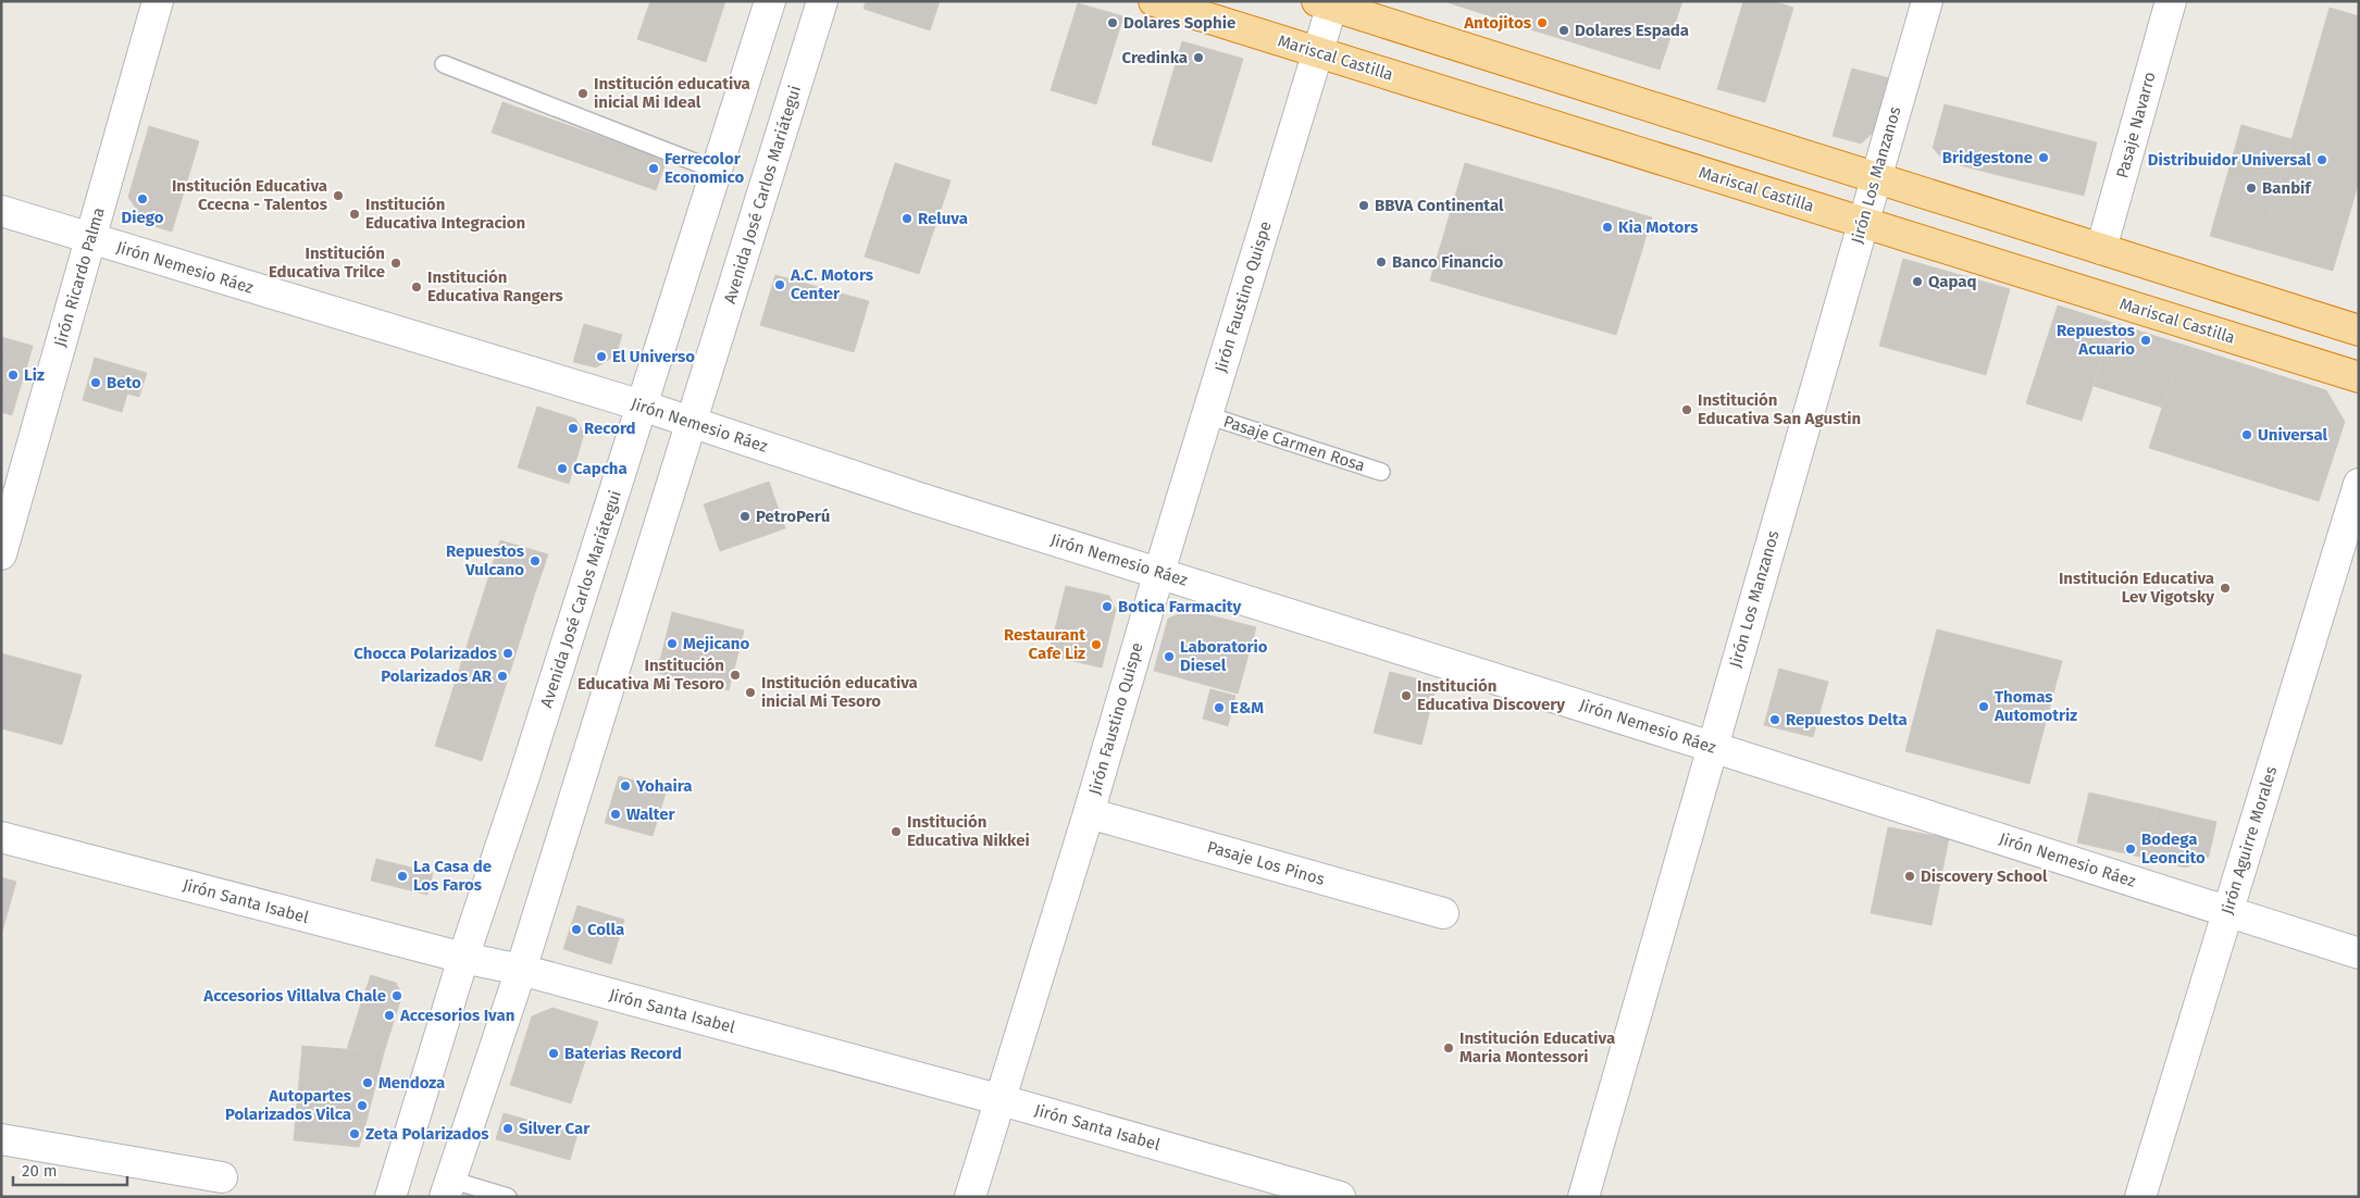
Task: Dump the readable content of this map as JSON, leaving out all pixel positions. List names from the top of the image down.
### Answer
{
  "streets": {
    "highway": ["Mariscal Castilla"],
    "street": [
      "Pasaje Navarro",
      "Jirón Los Manzanos",
      "Avenida José Carlos Mariátegui",
      "Jirón Nemesio Ráez",
      "Jirón Ricardo Palma",
      "Jirón Faustino Quispe",
      "Jirón Aguirre Morales",
      "Pasaje Los Pinos",
      "Jirón Santa Isabel"
    ],
    "lane": ["Pasaje Carmen Rosa"]
  },
  "crossings": [
    ["Mariscal Castilla", "Jirón Los Manzanos"],
    ["Mariscal Castilla", "Jirón Faustino Quispe"],
    ["Jirón Los Manzanos", "Jirón Nemesio Ráez"],
    ["Avenida José Carlos Mariátegui", "Jirón Nemesio Ráez"],
    ["Avenida José Carlos Mariátegui", "Jirón Santa Isabel"],
    ["Jirón Nemesio Ráez", "Jirón Ricardo Palma"],
    ["Jirón Nemesio Ráez", "Jirón Faustino Quispe"],
    ["Jirón Nemesio Ráez", "Jirón Aguirre Morales"],
    ["Jirón Faustino Quispe", "Pasaje Carmen Rosa"],
    ["Jirón Faustino Quispe", "Pasaje Los Pinos"],
    ["Jirón Faustino Quispe", "Jirón Santa Isabel"]
  ],
  "places": [
    "Dolares Sophie",
    "Antojitos",
    "Dolares Espada",
    "Credinka",
    "Institución educativa inicial Mi Ideal",
    "Bridgestone",
    "Distribuidor Universal",
    "Ferrecolor Economico",
    "Banbif",
    "Institución Educativa Ccecna - Talentos",
    "Diego",
    "BBVA Continental",
    "Institución Educativa Integracion",
    "Reluva",
    "Kia Motors",
    "Banco Financio",
    "Institución Educativa Trilce",
    "Qapaq",
    "A.C. Motors Center",
    "Institución Educativa Rangers",
    "Repuestos Acuario",
    "El Universo",
    "Liz",
    "Beto",
    "Institución Educativa San Agustin",
    "Record",
    "Universal",
    "Capcha",
    "PetroPerú",
    "Repuestos Vulcano",
    "Institución Educativa Lev Vigotsky",
    "Botica Farmacity",
    "Mejicano",
    "Restaurant Cafe Liz",
    "Chocca Polarizados",
    "Laboratorio Diesel",
    "Institución Educativa Mi Tesoro",
    "Polarizados AR",
    "Institución educativa inicial Mi Tesoro",
    "Institución Educativa Discovery",
    "Thomas Automotriz",
    "E&M",
    "Repuestos Delta",
    "Yohaira",
    "Walter",
    "Institución Educativa Nikkei",
    "Bodega Leoncito",
    "La Casa de Los Faros",
    "Discovery School",
    "Colla",
    "Accesorios Villalva Chale",
    "Accesorios Ivan",
    "Institución Educativa Maria Montessori",
    "Baterias Record",
    "Mendoza",
    "Autopartes Polarizados Vilca",
    "Silver Car",
    "Zeta Polarizados"
  ],
  "scale_bar": "20 m"
}
